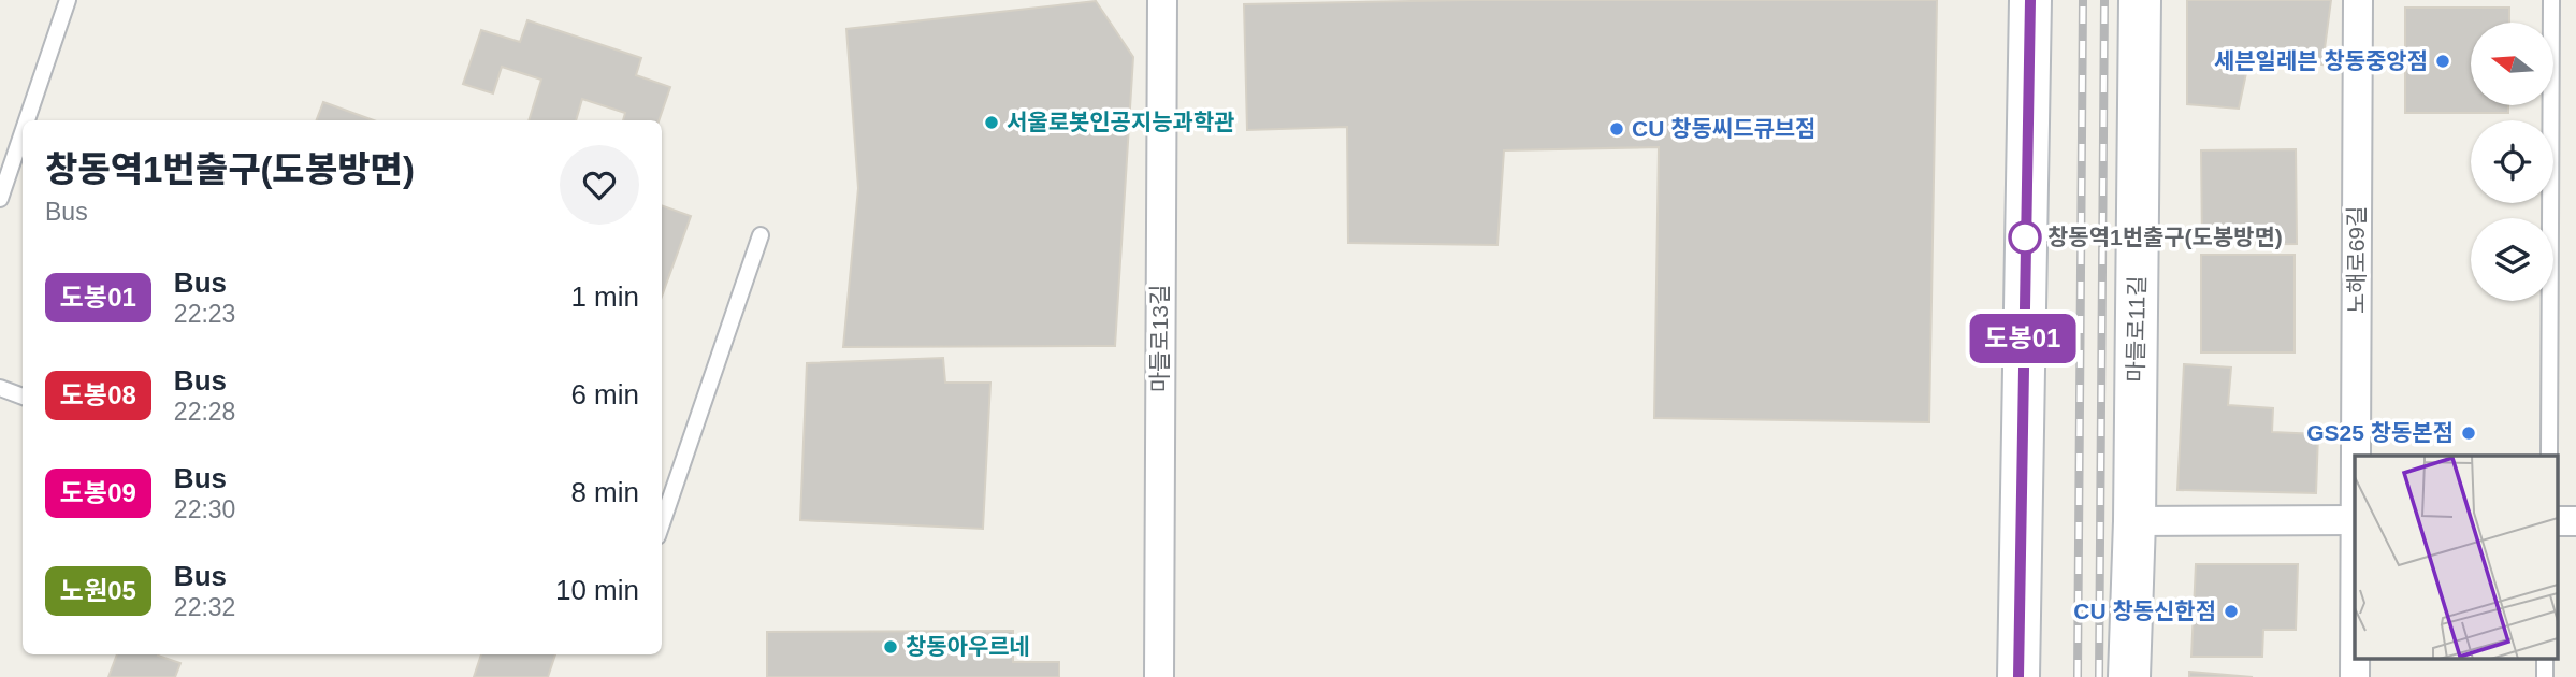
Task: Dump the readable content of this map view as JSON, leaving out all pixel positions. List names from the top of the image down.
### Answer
{
  "streets": {
    "main road": ["마들로11길"],
    "street": ["노해로69길", "마들로13길"]
  },
  "places": [
    "세븐일레븐 창동중앙점",
    "서울로봇인공지능과학관",
    "CU 창동씨드큐브점",
    "창동역1번출구(도봉방면)",
    "GS25 창동본점",
    "CU 창동신한점",
    "창동아우르네"
  ],
  "lines": ["bus line 도봉01"],
  "north": "left",
  "page": {
    "on_map": "도봉01",
    "heading": ["창동역1번출구(도봉방면)", "Bus"],
    "list": [
      {
        "mark": "도봉01",
        "name": "Bus",
        "note": "22:23",
        "value": "1 min"
      },
      {
        "mark": "도봉08",
        "name": "Bus",
        "note": "22:28",
        "value": "6 min"
      },
      {
        "mark": "도봉09",
        "name": "Bus",
        "note": "22:30",
        "value": "8 min"
      },
      {
        "mark": "노원05",
        "name": "Bus",
        "note": "22:32",
        "value": "10 min"
      }
    ]
  }
}
